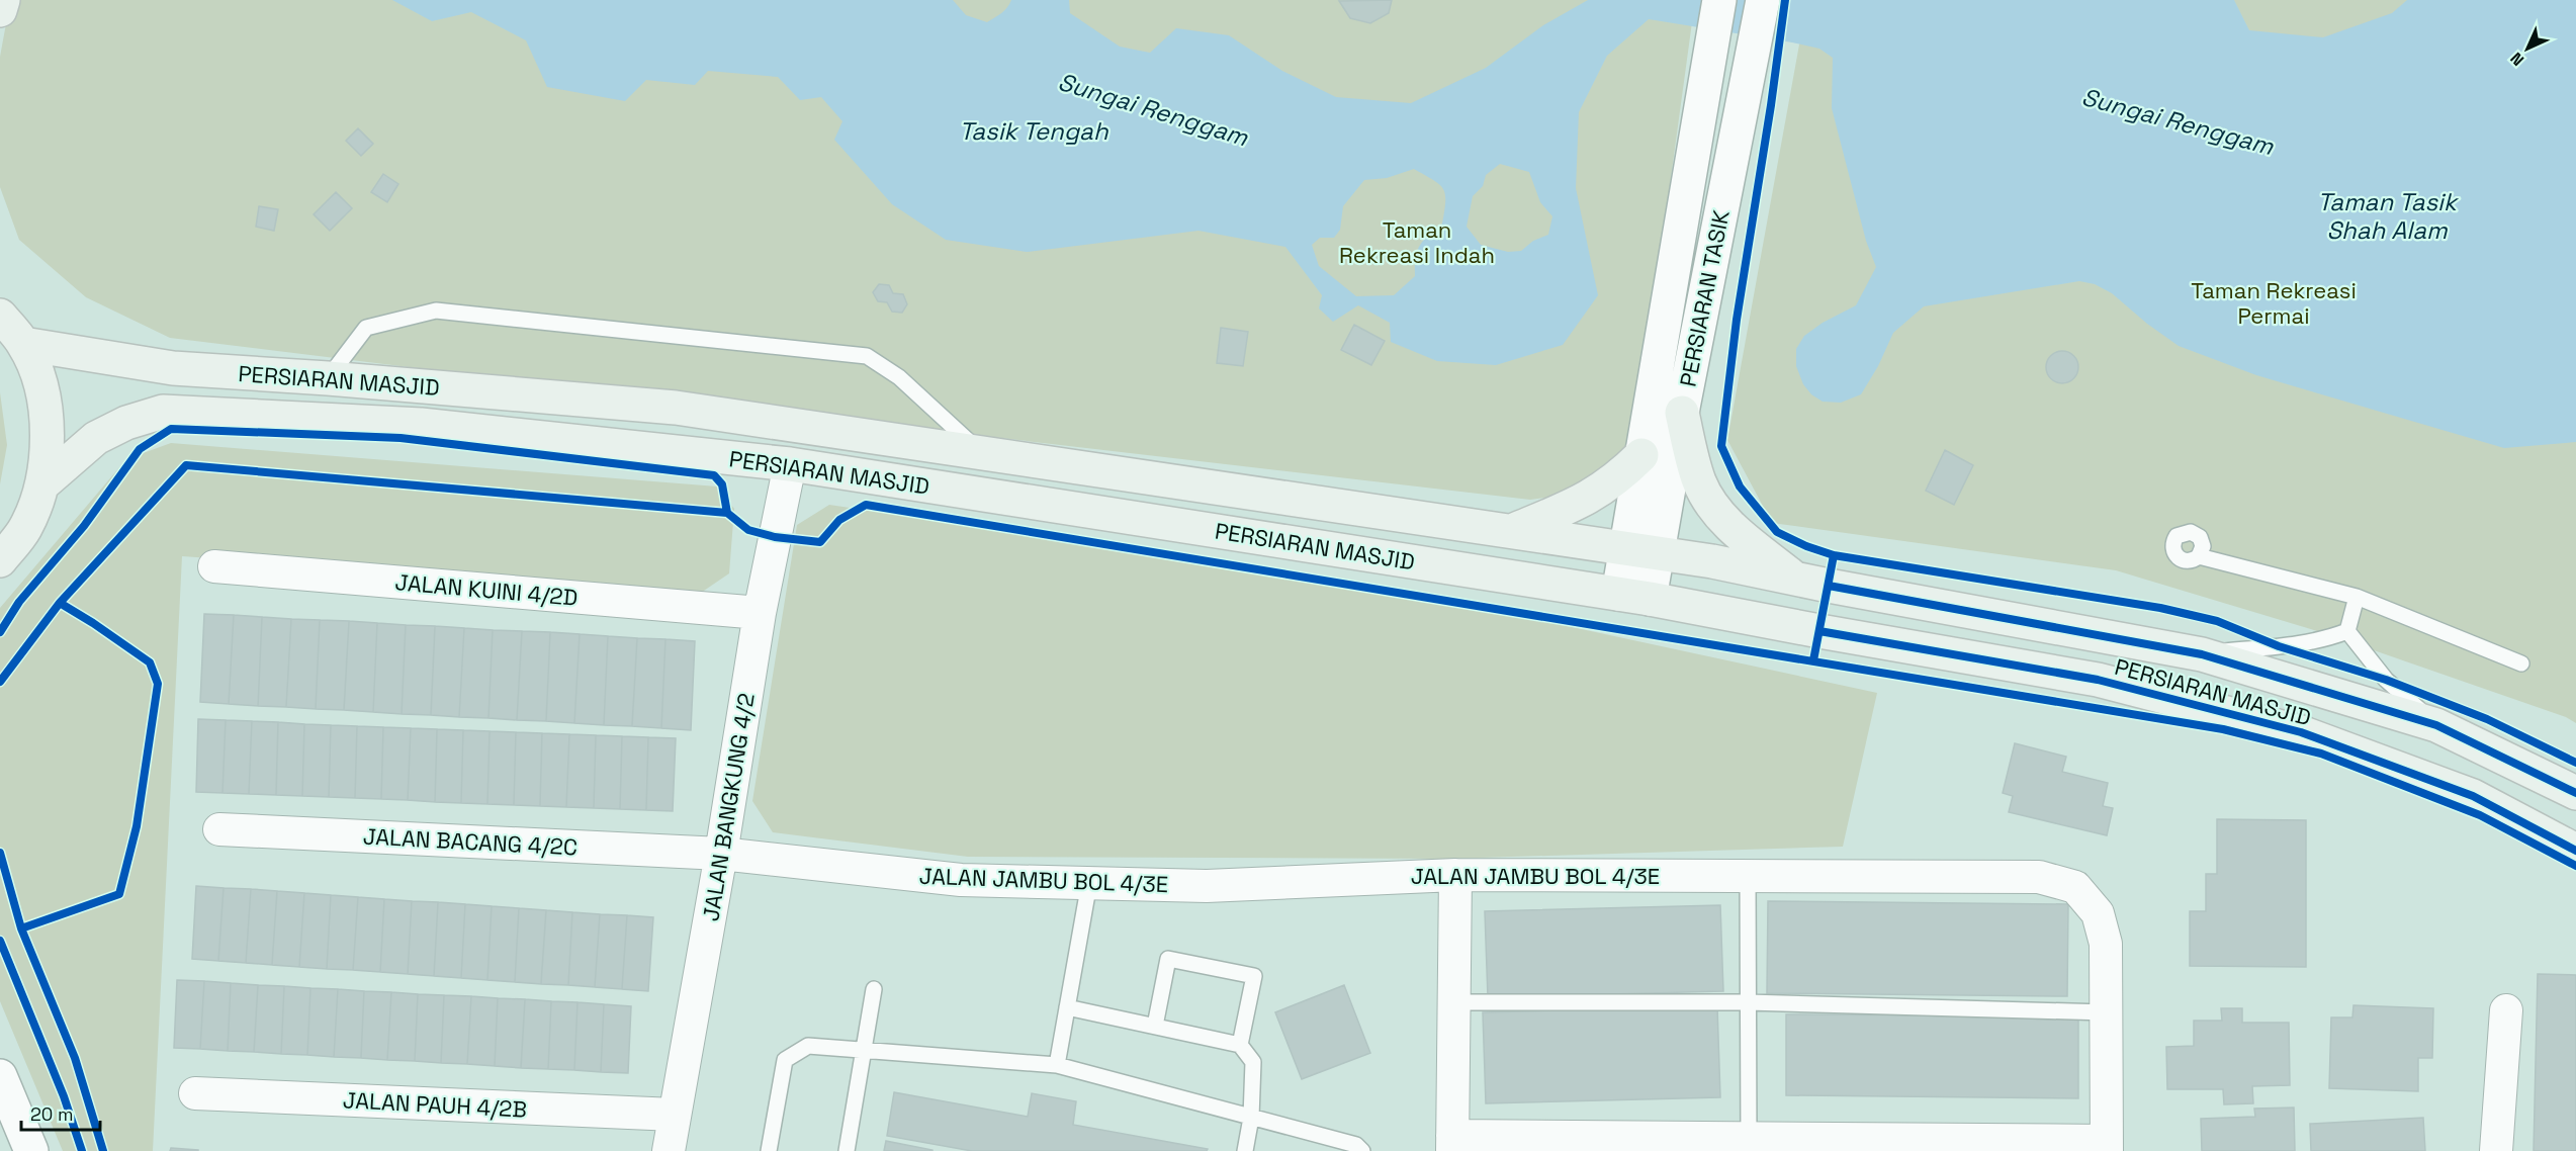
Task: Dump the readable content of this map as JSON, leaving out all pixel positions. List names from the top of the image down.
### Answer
{
  "streets": {
    "main road": ["PERSIARAN TASIK", "PERSIARAN MASJID"],
    "street": [
      "JALAN KUINI 4/2D",
      "JALAN BANGKUNG 4/2",
      "JALAN BACANG 4/2C",
      "JALAN JAMBU BOL 4/3E",
      "JALAN PAUH 4/2B"
    ]
  },
  "crossings": [
    ["PERSIARAN TASIK", "PERSIARAN MASJID"],
    ["PERSIARAN MASJID", "JALAN BANGKUNG 4/2"],
    ["JALAN KUINI 4/2D", "JALAN BANGKUNG 4/2"],
    ["JALAN BANGKUNG 4/2", "JALAN BACANG 4/2C"],
    ["JALAN BANGKUNG 4/2", "JALAN JAMBU BOL 4/3E"],
    ["JALAN BANGKUNG 4/2", "JALAN PAUH 4/2B"],
    ["JALAN BACANG 4/2C", "JALAN JAMBU BOL 4/3E"]
  ],
  "water": ["Sungai Renggam", "Tasik Tengah", "Taman Tasik Shah Alam"],
  "parks": ["Taman Rekreasi Indah", "Taman Rekreasi Permai"],
  "scale_bar": "20 m",
  "north": "bottom left"
}
